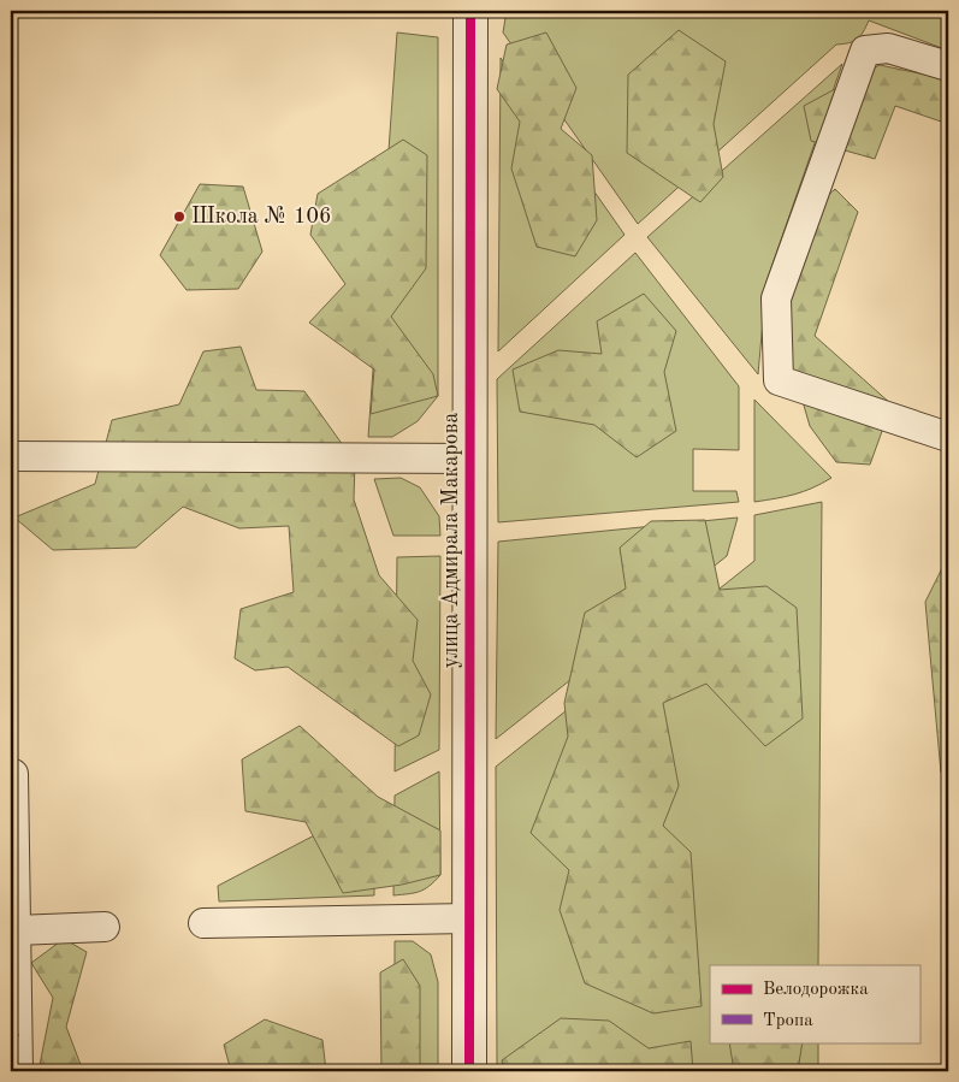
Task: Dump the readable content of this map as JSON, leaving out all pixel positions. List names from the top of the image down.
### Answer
{
  "streets": {
    "street": ["улица Адмирала Макарова"]
  },
  "places": ["Школа № 106"],
  "legend": ["Велодорожка", "Тропа"]
}
